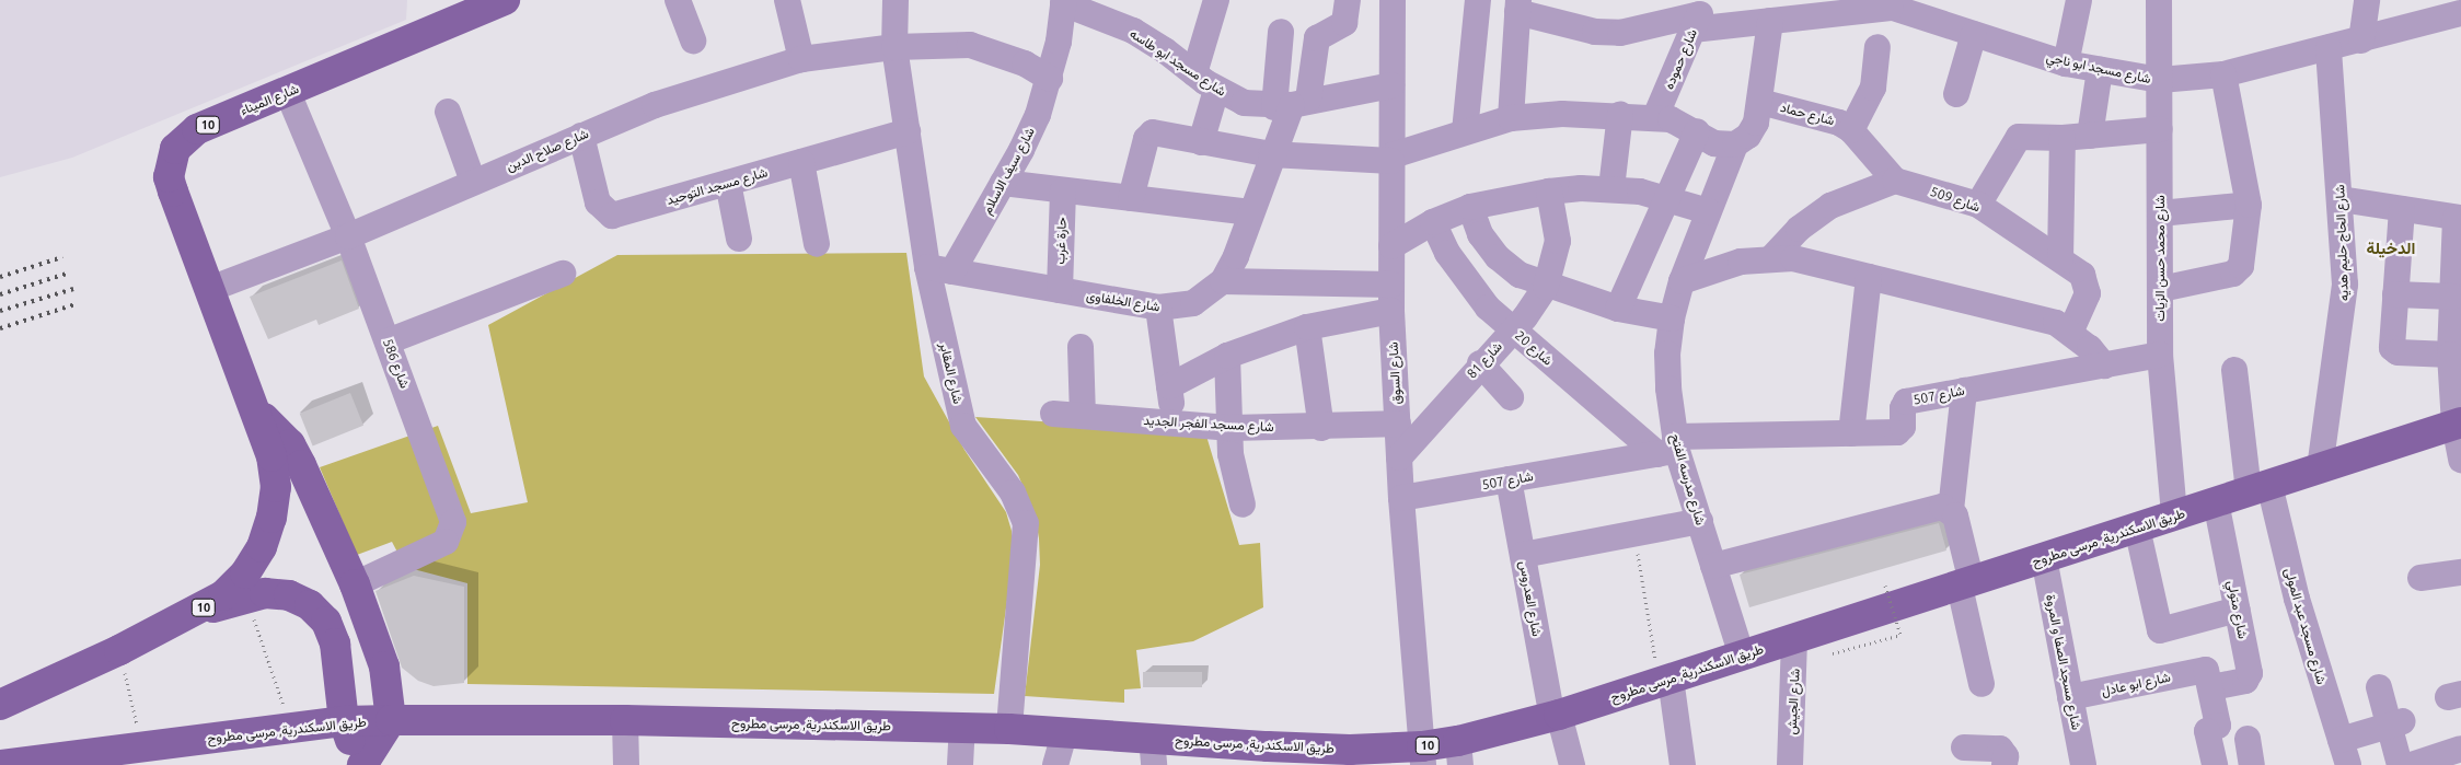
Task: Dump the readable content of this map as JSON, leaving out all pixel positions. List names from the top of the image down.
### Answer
{
  "streets": {
    "main road": ["شارع الميناء", "10", "طريق الاسكندرية, مرسى مطروح"],
    "street": [
      "شارع حموده",
      "شارع مسجد ابو طاسه",
      "شارع مسجد ابو ناجي",
      "شارع حماد",
      "شارع صلاح الدين",
      "شارع سيف الاسلام",
      "شارع مسجد التوحيد",
      "شارع 509",
      "حارة غرب",
      "شارع الحاج حليم هديه",
      "شارع محمد حسن الزيات",
      "شارع الخلفاوى",
      "شارع 20",
      "شارع 81",
      "شارع 586",
      "شارع المقابر",
      "شارع السوق",
      "شارع 507",
      "شارع مسجد الفجر الجديد",
      "شارع مدرسه الفتح",
      "شارع العدروس",
      "شارع متولي",
      "شارع مسجد عبد المولى",
      "شارع مسجد الصفا و المروة",
      "شارع ابو عادل",
      "شارع الجيش"
    ]
  },
  "crossings": [
    ["شارع مسجد ابو طاسه", "شارع سيف الاسلام"],
    ["شارع مسجد ابو طاسه", "شارع الخلفاوى"],
    ["شارع مسجد ابو طاسه", "شارع السوق"],
    ["شارع مسجد ابو ناجي", "شارع الحاج حليم هديه"],
    ["شارع مسجد ابو ناجي", "شارع محمد حسن الزيات"],
    ["شارع الميناء", "10"],
    ["شارع الميناء", "شارع صلاح الدين"],
    ["شارع الميناء", "شارع 586"],
    ["شارع حماد", "شارع 509"],
    ["10", "شارع 586"],
    ["10", "طريق الاسكندرية, مرسى مطروح"],
    ["شارع صلاح الدين", "شارع سيف الاسلام"],
    ["شارع صلاح الدين", "شارع مسجد التوحيد"],
    ["شارع صلاح الدين", "شارع 586"],
    ["شارع صلاح الدين", "شارع المقابر"],
    ["شارع سيف الاسلام", "شارع الخلفاوى"],
    ["شارع مسجد التوحيد", "شارع المقابر"],
    ["حارة غرب", "شارع الخلفاوى"],
    ["شارع الحاج حليم هديه", "طريق الاسكندرية, مرسى مطروح"],
    ["شارع محمد حسن الزيات", "شارع 507"],
    ["شارع محمد حسن الزيات", "طريق الاسكندرية, مرسى مطروح"],
    ["شارع الخلفاوى", "شارع المقابر"],
    ["شارع 20", "شارع 81"],
    ["شارع 20", "شارع 507"],
    ["شارع 20", "شارع مدرسه الفتح"],
    ["شارع 81", "شارع السوق"],
    ["شارع المقابر", "طريق الاسكندرية, مرسى مطروح"],
    ["شارع السوق", "شارع 507"],
    ["شارع السوق", "شارع مسجد الفجر الجديد"],
    ["شارع السوق", "طريق الاسكندرية, مرسى مطروح"],
    ["شارع 507", "شارع مدرسه الفتح"],
    ["شارع 507", "شارع العدروس"],
    ["شارع مدرسه الفتح", "طريق الاسكندرية, مرسى مطروح"],
    ["طريق الاسكندرية, مرسى مطروح", "شارع العدروس"],
    ["طريق الاسكندرية, مرسى مطروح", "شارع متولي"],
    ["طريق الاسكندرية, مرسى مطروح", "شارع مسجد عبد المولى"],
    ["طريق الاسكندرية, مرسى مطروح", "شارع مسجد الصفا و المروة"],
    ["طريق الاسكندرية, مرسى مطروح", "شارع الجيش"],
    ["شارع متولي", "شارع ابو عادل"],
    ["شارع مسجد الصفا و المروة", "شارع ابو عادل"]
  ],
  "districts": ["الدخيلة"]
}
